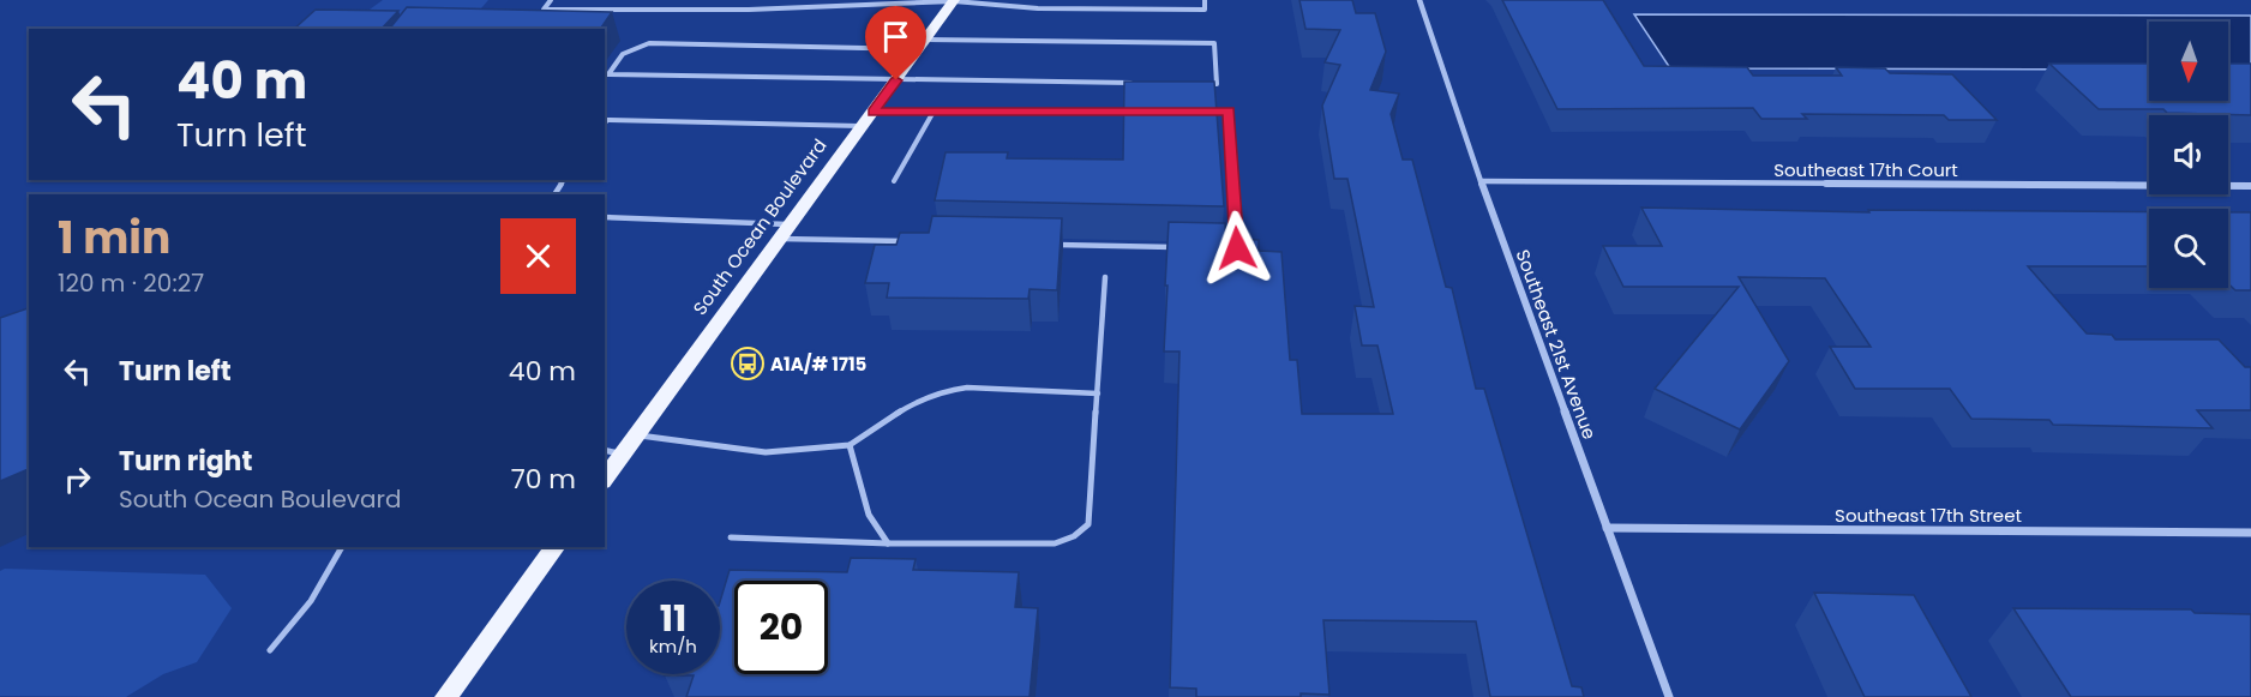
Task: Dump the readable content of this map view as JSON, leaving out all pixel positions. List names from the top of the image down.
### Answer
{
  "streets": {
    "main road": ["South Ocean Boulevard"],
    "street": ["Southeast 17th Court", "Southeast 21st Avenue", "Southeast 17th Street"]
  },
  "crossings": [
    ["Southeast 17th Court", "Southeast 21st Avenue"],
    ["Southeast 21st Avenue", "Southeast 17th Street"]
  ],
  "places": {
    "bus stop": ["A1A/# 1715"]
  },
  "north": "bottom",
  "page": {
    "turn": ["40 m", "Turn left"],
    "heading": ["1 min", "120 m · 20:27"],
    "list": [
      {
        "name": "Turn left",
        "value": "40 m"
      },
      {
        "name": "Turn right",
        "note": "South Ocean Boulevard",
        "value": "70 m"
      }
    ],
    "speed": "11 km/h",
    "limit": "20"
  }
}
